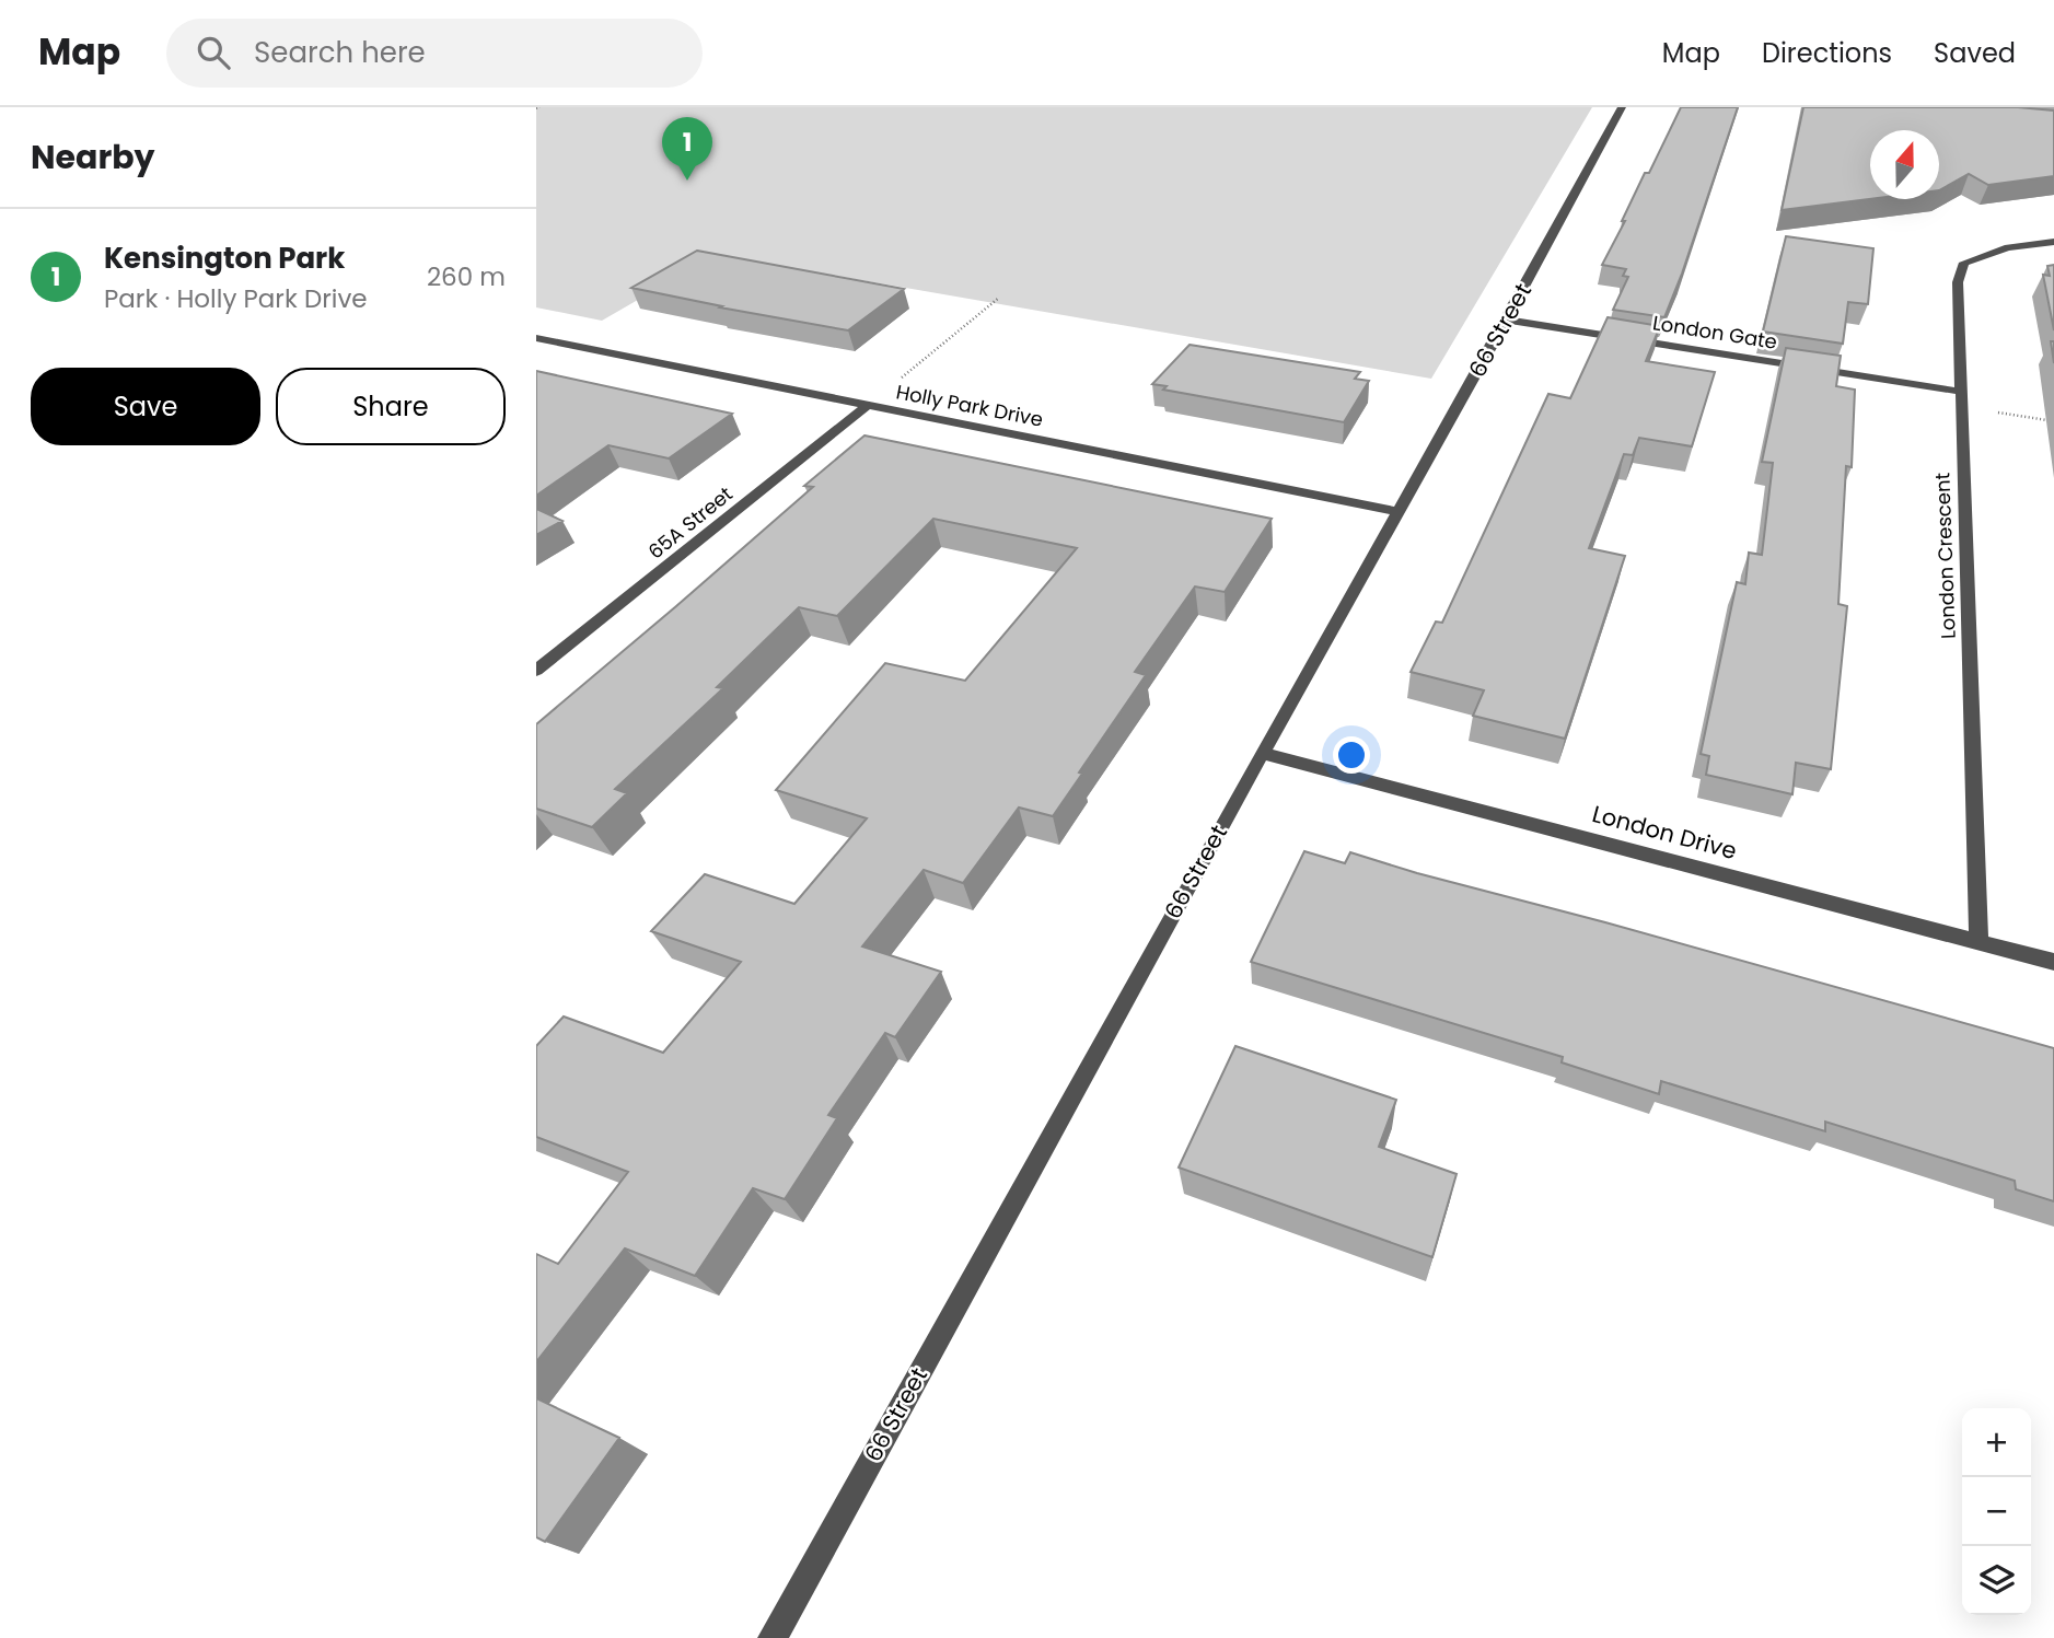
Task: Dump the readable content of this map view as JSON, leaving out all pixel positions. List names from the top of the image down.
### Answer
{
  "streets": {
    "street": [
      "66 Street",
      "London Gate",
      "Holly Park Drive",
      "65A Street",
      "London Crescent",
      "London Drive"
    ]
  },
  "crossings": [
    ["66 Street", "London Gate"],
    ["66 Street", "Holly Park Drive"],
    ["66 Street", "London Drive"],
    ["London Gate", "London Crescent"],
    ["Holly Park Drive", "65A Street"],
    ["London Crescent", "London Drive"]
  ],
  "north": "top",
  "page": {
    "header": "Map",
    "search": "Search here",
    "nav": ["Map", "Directions", "Saved"],
    "heading": "Nearby",
    "pins": "1",
    "list": [
      {
        "mark": "1",
        "name": "Kensington Park",
        "note": "Park · Holly Park Drive",
        "value": "260 m"
      }
    ],
    "buttons": ["Save", "Share"],
    "map_buttons": ["+", "−"]
  }
}
